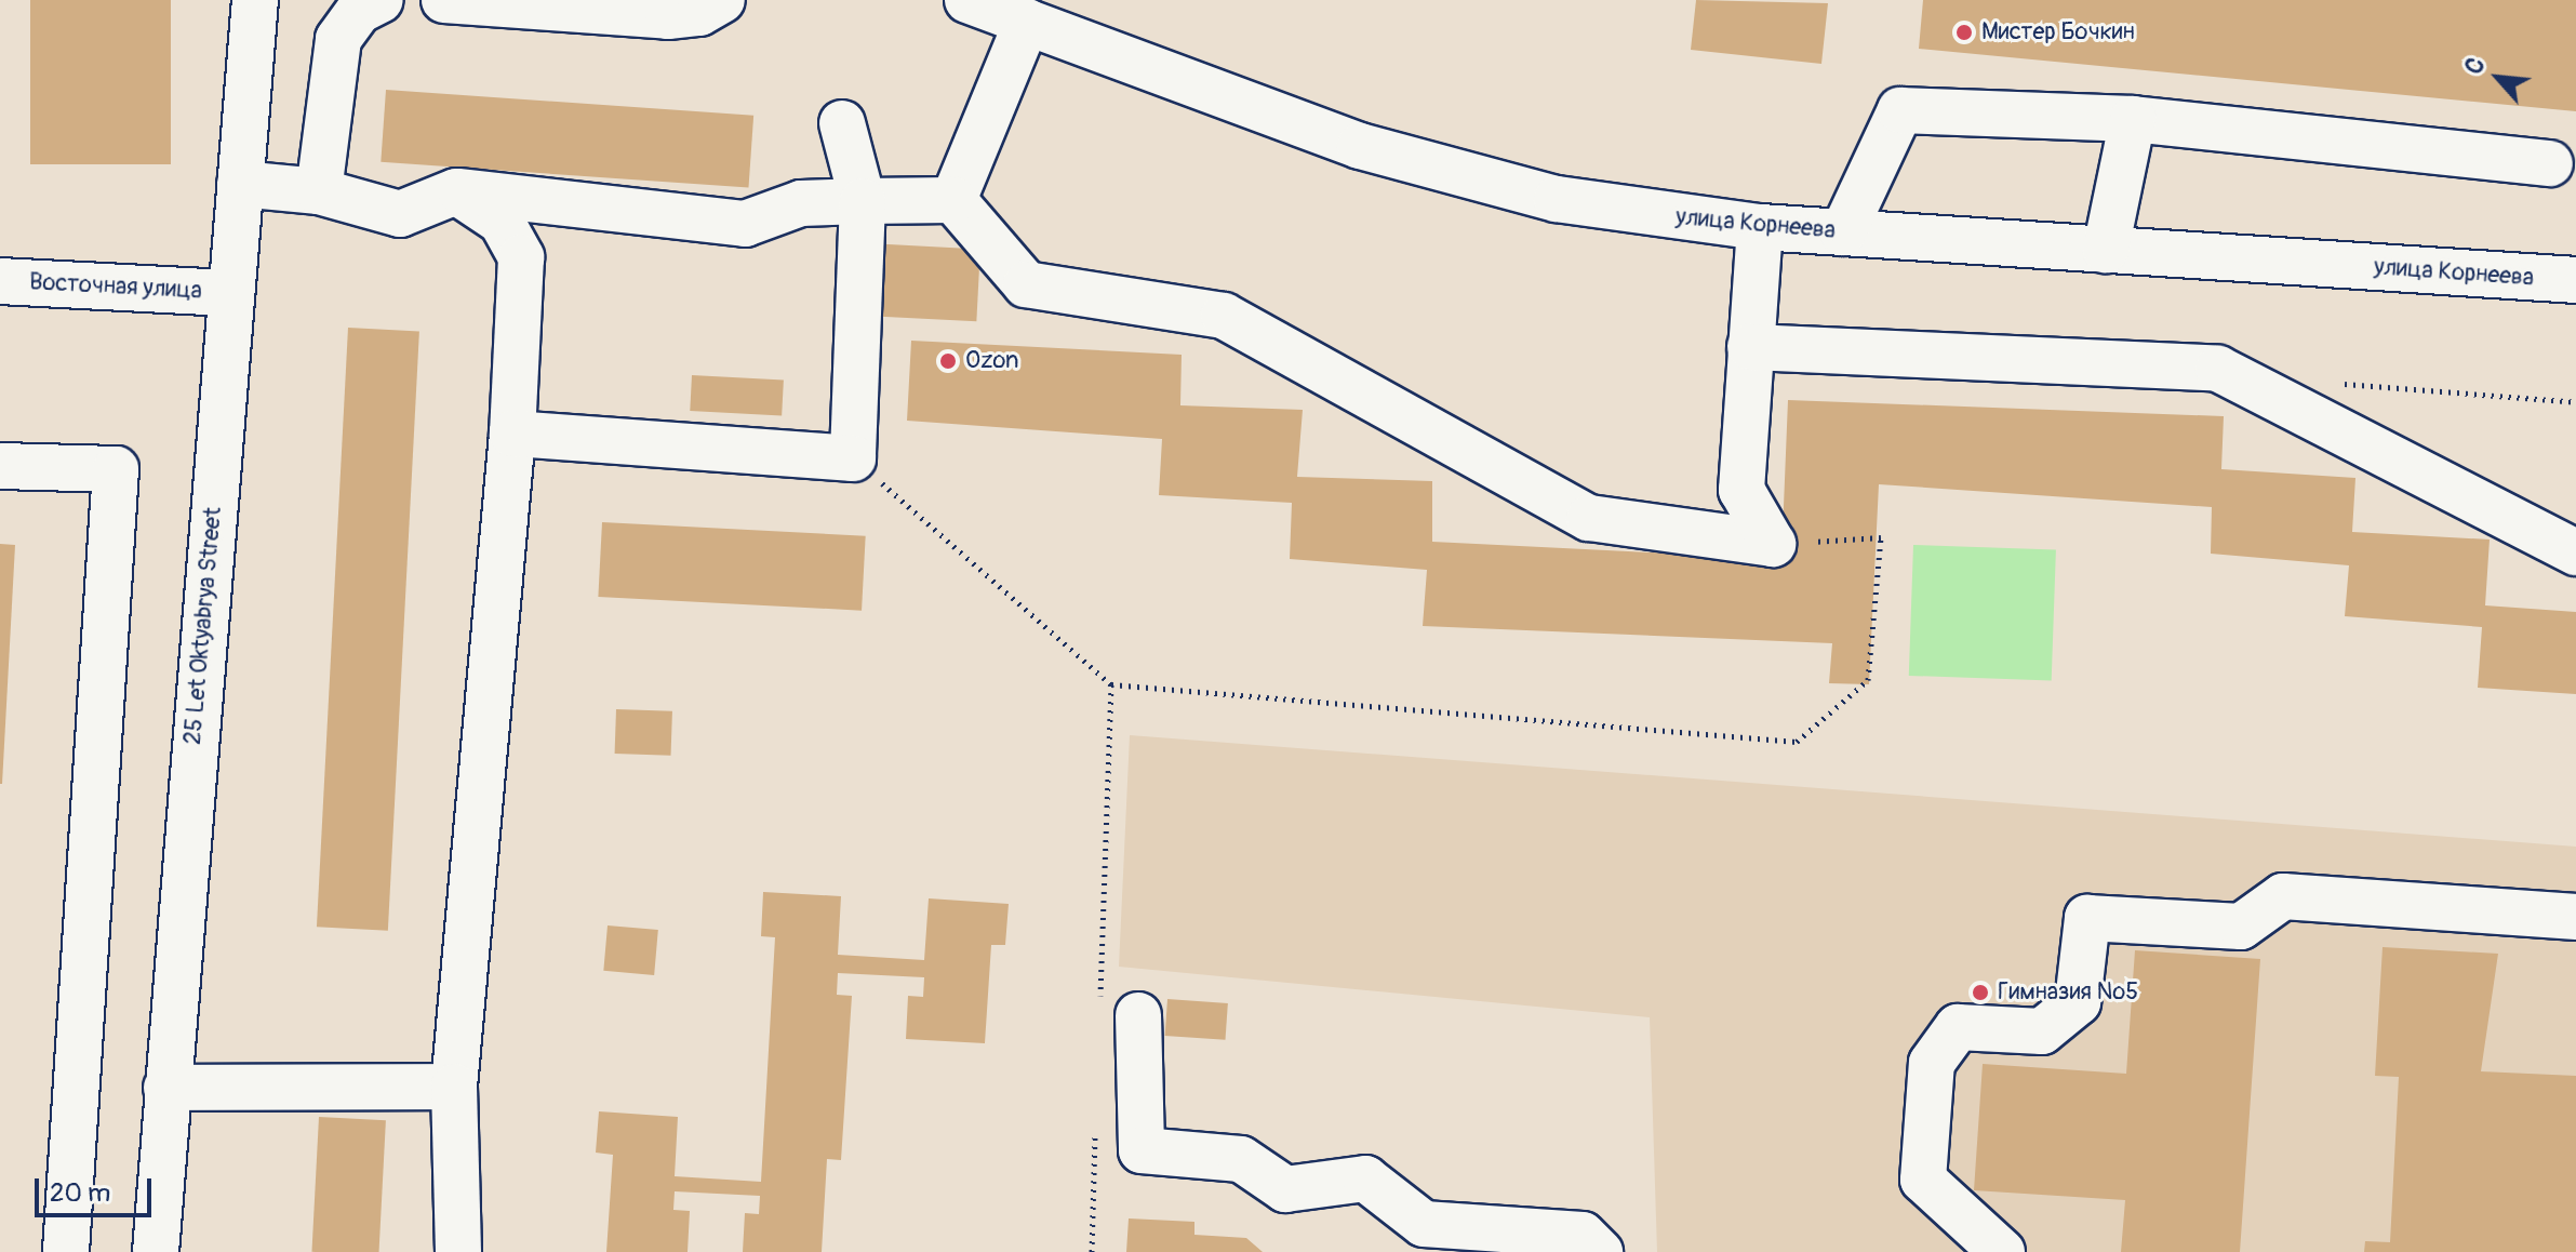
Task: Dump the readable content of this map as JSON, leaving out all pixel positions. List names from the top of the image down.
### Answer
{
  "streets": {
    "street": ["улица Корнеева", "Восточная улица", "25 Let Oktyabrya Street"]
  },
  "crossings": [
    ["Восточная улица", "25 Let Oktyabrya Street"]
  ],
  "places": ["Мистер Бочкин", "Ozon", "Гимназия №5"],
  "scale_bar": "20 m",
  "north": "top left"
}
